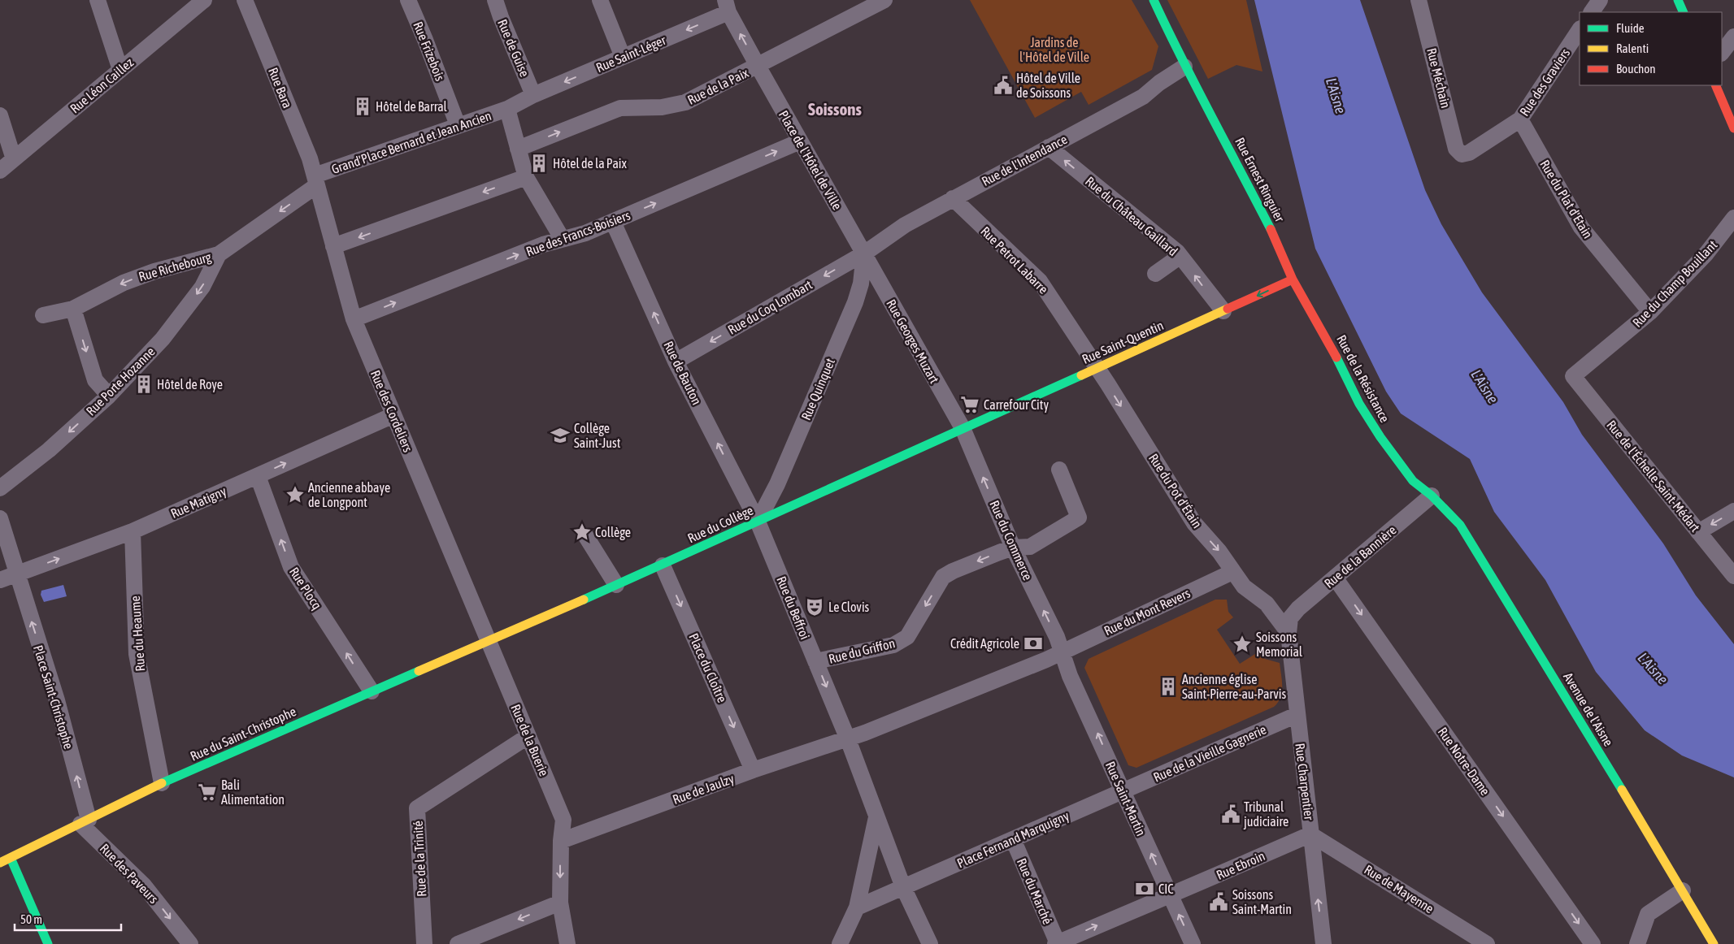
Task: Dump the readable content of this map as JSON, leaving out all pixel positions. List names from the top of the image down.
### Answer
{
  "streets": {
    "main road": [
      "Rue Ernest Ringuier",
      "Rue Saint-Quentin",
      "Rue de la Résistance",
      "Rue du Collège",
      "Avenue de l'Aisne",
      "Rue du Saint-Christophe"
    ],
    "street": [
      "Rue de Guise",
      "Rue Frizebois",
      "Rue Saint-Léger",
      "Rue Méchain",
      "Rue des Graviers",
      "Rue Léon Caillez",
      "Rue de la Paix",
      "Rue Bara",
      "Grand'Place Bernard et Jean Ancien",
      "Place de l'Hôtel de Ville",
      "Rue de l'Intendance",
      "Rue du Plat d'Etain",
      "Rue du Château Gaillard",
      "Rue des Francs-Boisiers",
      "Rue Petrot Labarre",
      "Rue Richebourg",
      "Rue du Champ Bouillant",
      "Rue du Coq Lombart",
      "Rue Georges Muzart",
      "Rue de Bauton",
      "Rue Porte Hozanne",
      "Rue Quinquet",
      "Rue des Cordeliers",
      "Rue de l'Échelle Saint-Médart",
      "Rue du Pot d'Étain",
      "Rue Matigny",
      "Rue du Commerce",
      "Rue de la Bannière",
      "Rue Plocq",
      "Rue du Beffroi",
      "Rue du Mont Revers",
      "Rue du Heaume",
      "Rue du Griffon",
      "Place du Cloître",
      "Place Saint-Christophe",
      "Rue de la Buerie",
      "Rue de la Vieille Gagnerie",
      "Rue Notre-Dame",
      "Rue Charpentier",
      "Rue de Jaulzy",
      "Rue Saint-Martin",
      "Place Fernand Marquigny",
      "Rue de la Trinité",
      "Rue Ebroin",
      "Rue des Paveurs",
      "Rue de Mayenne",
      "Rue du Marché"
    ]
  },
  "crossings": [
    ["Rue de Guise", "Rue Saint-Léger"],
    ["Rue de Guise", "Grand'Place Bernard et Jean Ancien"],
    ["Rue Frizebois", "Grand'Place Bernard et Jean Ancien"],
    ["Rue Saint-Léger", "Grand'Place Bernard et Jean Ancien"],
    ["Rue Saint-Léger", "Place de l'Hôtel de Ville"],
    ["Rue Méchain", "Rue des Graviers"],
    ["Rue des Graviers", "Rue du Plat d'Etain"],
    ["Rue de la Paix", "Grand'Place Bernard et Jean Ancien"],
    ["Rue de la Paix", "Place de l'Hôtel de Ville"],
    ["Rue Bara", "Grand'Place Bernard et Jean Ancien"],
    ["Rue Bara", "Rue Richebourg"],
    ["Rue Bara", "Rue des Cordeliers"],
    ["Grand'Place Bernard et Jean Ancien", "Rue des Francs-Boisiers"],
    ["Grand'Place Bernard et Jean Ancien", "Rue Richebourg"],
    ["Grand'Place Bernard et Jean Ancien", "Rue des Cordeliers"],
    ["Place de l'Hôtel de Ville", "Rue de l'Intendance"],
    ["Place de l'Hôtel de Ville", "Rue des Francs-Boisiers"],
    ["Place de l'Hôtel de Ville", "Rue du Coq Lombart"],
    ["Place de l'Hôtel de Ville", "Rue Georges Muzart"],
    ["Place de l'Hôtel de Ville", "Rue Quinquet"],
    ["Rue de l'Intendance", "Rue Ernest Ringuier"],
    ["Rue de l'Intendance", "Rue du Château Gaillard"],
    ["Rue de l'Intendance", "Rue Petrot Labarre"],
    ["Rue de l'Intendance", "Rue du Coq Lombart"],
    ["Rue de l'Intendance", "Rue Georges Muzart"],
    ["Rue de l'Intendance", "Rue Quinquet"],
    ["Rue Ernest Ringuier", "Rue Saint-Quentin"],
    ["Rue Ernest Ringuier", "Rue de la Résistance"],
    ["Rue du Plat d'Etain", "Rue du Champ Bouillant"],
    ["Rue du Château Gaillard", "Rue Saint-Quentin"],
    ["Rue des Francs-Boisiers", "Rue de Bauton"],
    ["Rue des Francs-Boisiers", "Rue des Cordeliers"],
    ["Rue Petrot Labarre", "Rue Saint-Quentin"],
    ["Rue Petrot Labarre", "Rue du Pot d'Étain"],
    ["Rue Richebourg", "Rue Porte Hozanne"],
    ["Rue Richebourg", "Rue des Cordeliers"],
    ["Rue du Champ Bouillant", "Rue de l'Échelle Saint-Médart"],
    ["Rue du Coq Lombart", "Rue Georges Muzart"],
    ["Rue du Coq Lombart", "Rue de Bauton"],
    ["Rue du Coq Lombart", "Rue Quinquet"],
    ["Rue Georges Muzart", "Rue Saint-Quentin"],
    ["Rue Georges Muzart", "Rue Quinquet"],
    ["Rue Georges Muzart", "Rue du Collège"],
    ["Rue Georges Muzart", "Rue du Commerce"],
    ["Rue Saint-Quentin", "Rue du Pot d'Étain"],
    ["Rue Saint-Quentin", "Rue du Collège"],
    ["Rue Saint-Quentin", "Rue du Commerce"],
    ["Rue de Bauton", "Rue Quinquet"],
    ["Rue de Bauton", "Rue du Collège"],
    ["Rue de Bauton", "Rue du Beffroi"],
    ["Rue de la Résistance", "Rue de la Bannière"],
    ["Rue de la Résistance", "Avenue de l'Aisne"],
    ["Rue Quinquet", "Rue du Collège"],
    ["Rue Quinquet", "Rue du Beffroi"],
    ["Rue des Cordeliers", "Rue Matigny"],
    ["Rue des Cordeliers", "Rue du Collège"],
    ["Rue des Cordeliers", "Rue du Saint-Christophe"],
    ["Rue des Cordeliers", "Rue de la Buerie"],
    ["Rue du Pot d'Étain", "Rue de la Bannière"],
    ["Rue du Pot d'Étain", "Rue du Mont Revers"],
    ["Rue du Pot d'Étain", "Rue Charpentier"],
    ["Rue Matigny", "Rue Plocq"],
    ["Rue Matigny", "Rue du Heaume"],
    ["Rue Matigny", "Place Saint-Christophe"],
    ["Rue du Collège", "Rue du Commerce"],
    ["Rue du Collège", "Rue du Beffroi"],
    ["Rue du Collège", "Place du Cloître"],
    ["Rue du Collège", "Rue du Saint-Christophe"],
    ["Rue du Collège", "Rue de la Buerie"],
    ["Rue du Commerce", "Rue du Mont Revers"],
    ["Rue du Commerce", "Rue du Griffon"],
    ["Rue du Commerce", "Rue Saint-Martin"],
    ["Rue de la Bannière", "Avenue de l'Aisne"],
    ["Rue de la Bannière", "Rue Notre-Dame"],
    ["Rue de la Bannière", "Rue Charpentier"],
    ["Rue Plocq", "Rue du Saint-Christophe"],
    ["Rue du Beffroi", "Rue du Griffon"],
    ["Rue du Beffroi", "Rue de Jaulzy"],
    ["Rue du Beffroi", "Place Fernand Marquigny"],
    ["Rue du Mont Revers", "Rue Saint-Martin"],
    ["Rue du Heaume", "Rue du Saint-Christophe"],
    ["Place du Cloître", "Rue de Jaulzy"],
    ["Place Saint-Christophe", "Rue du Saint-Christophe"],
    ["Place Saint-Christophe", "Rue des Paveurs"],
    ["Rue du Saint-Christophe", "Rue de la Buerie"],
    ["Rue du Saint-Christophe", "Rue des Paveurs"],
    ["Rue de la Buerie", "Rue de Jaulzy"],
    ["Rue de la Buerie", "Rue de la Trinité"],
    ["Rue de la Vieille Gagnerie", "Rue Charpentier"],
    ["Rue de la Vieille Gagnerie", "Rue Saint-Martin"],
    ["Rue de la Vieille Gagnerie", "Place Fernand Marquigny"],
    ["Rue Charpentier", "Rue Ebroin"],
    ["Rue Charpentier", "Rue de Mayenne"],
    ["Rue Saint-Martin", "Place Fernand Marquigny"],
    ["Rue Saint-Martin", "Rue Ebroin"],
    ["Place Fernand Marquigny", "Rue du Marché"],
    ["Rue Ebroin", "Rue de Mayenne"],
    ["Rue Ebroin", "Rue du Marché"]
  ],
  "one_way": [
    "Rue Saint-Léger",
    "Rue de la Paix",
    "Rue du Château Gaillard",
    "Rue Richebourg",
    "Rue du Coq Lombart",
    "Rue de Bauton",
    "Rue Porte Hozanne",
    "Rue du Pot d'Étain",
    "Rue Matigny",
    "Rue du Commerce",
    "Rue Plocq",
    "Place du Cloître",
    "Place Saint-Christophe",
    "Rue Notre-Dame",
    "Rue Saint-Martin",
    "Rue Ebroin",
    "Rue des Paveurs"
  ],
  "districts": ["Soissons"],
  "water": ["L'Aisne"],
  "parks": ["Jardins de l'Hôtel de Ville"],
  "places": {
    "public building": ["Hôtel de Ville de Soissons", "Tribunal judiciaire", "Soissons Saint-Martin"],
    "building": [
      "Hôtel de Barral",
      "Hôtel de la Paix",
      "Hôtel de Roye",
      "Ancienne église Saint-Pierre-au-Parvis"
    ],
    "supermarket": ["Carrefour City", "Bali Alimentation"],
    "school or university": ["Collège Saint-Just"],
    "place": ["Ancienne abbaye de Longpont", "Collège", "Soissons Memorial"],
    "theatre": ["Le Clovis"],
    "bank": ["Crédit Agricole", "CIC"]
  },
  "legend": ["Fluide", "Ralenti", "Bouchon"],
  "scale_bar": "50 m"
}
